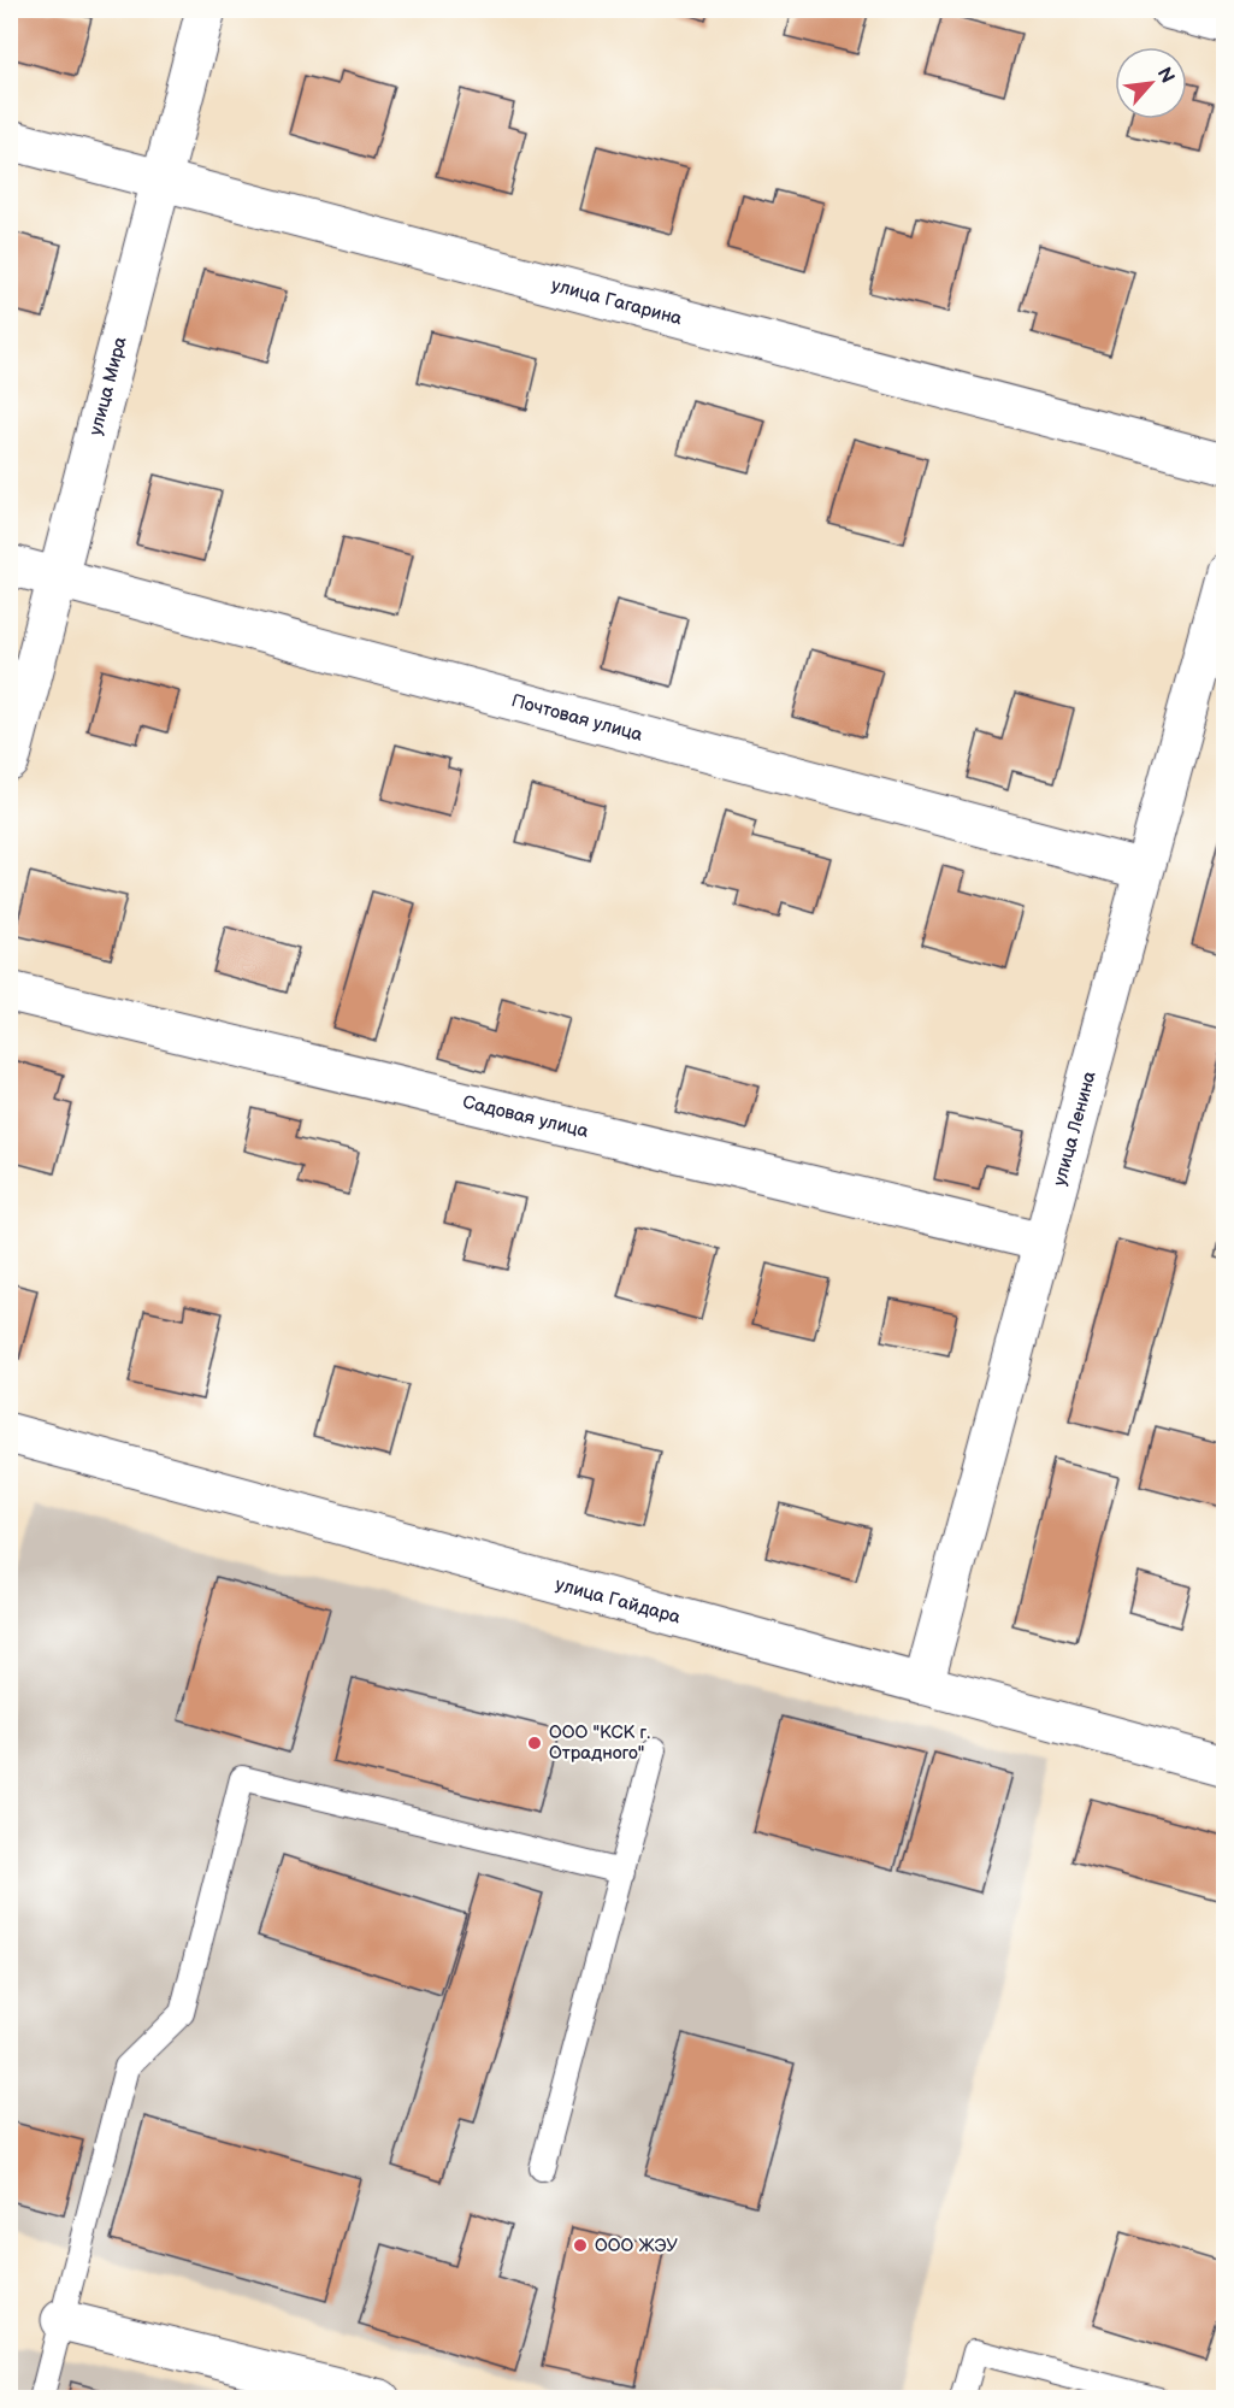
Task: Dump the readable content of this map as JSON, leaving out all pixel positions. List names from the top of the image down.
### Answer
{
  "streets": {
    "street": [
      "улица Гагарина",
      "улица Мира",
      "Почтовая улица",
      "Садовая улица",
      "улица Ленина",
      "улица Гайдара"
    ]
  },
  "crossings": [
    ["улица Гагарина", "улица Мира"],
    ["улица Мира", "Почтовая улица"],
    ["Почтовая улица", "улица Ленина"],
    ["Садовая улица", "улица Ленина"],
    ["улица Ленина", "улица Гайдара"]
  ],
  "places": ["ООО \"КСК г. Отрадного\"", "ООО ЖЭУ"],
  "north": "top right"
}
